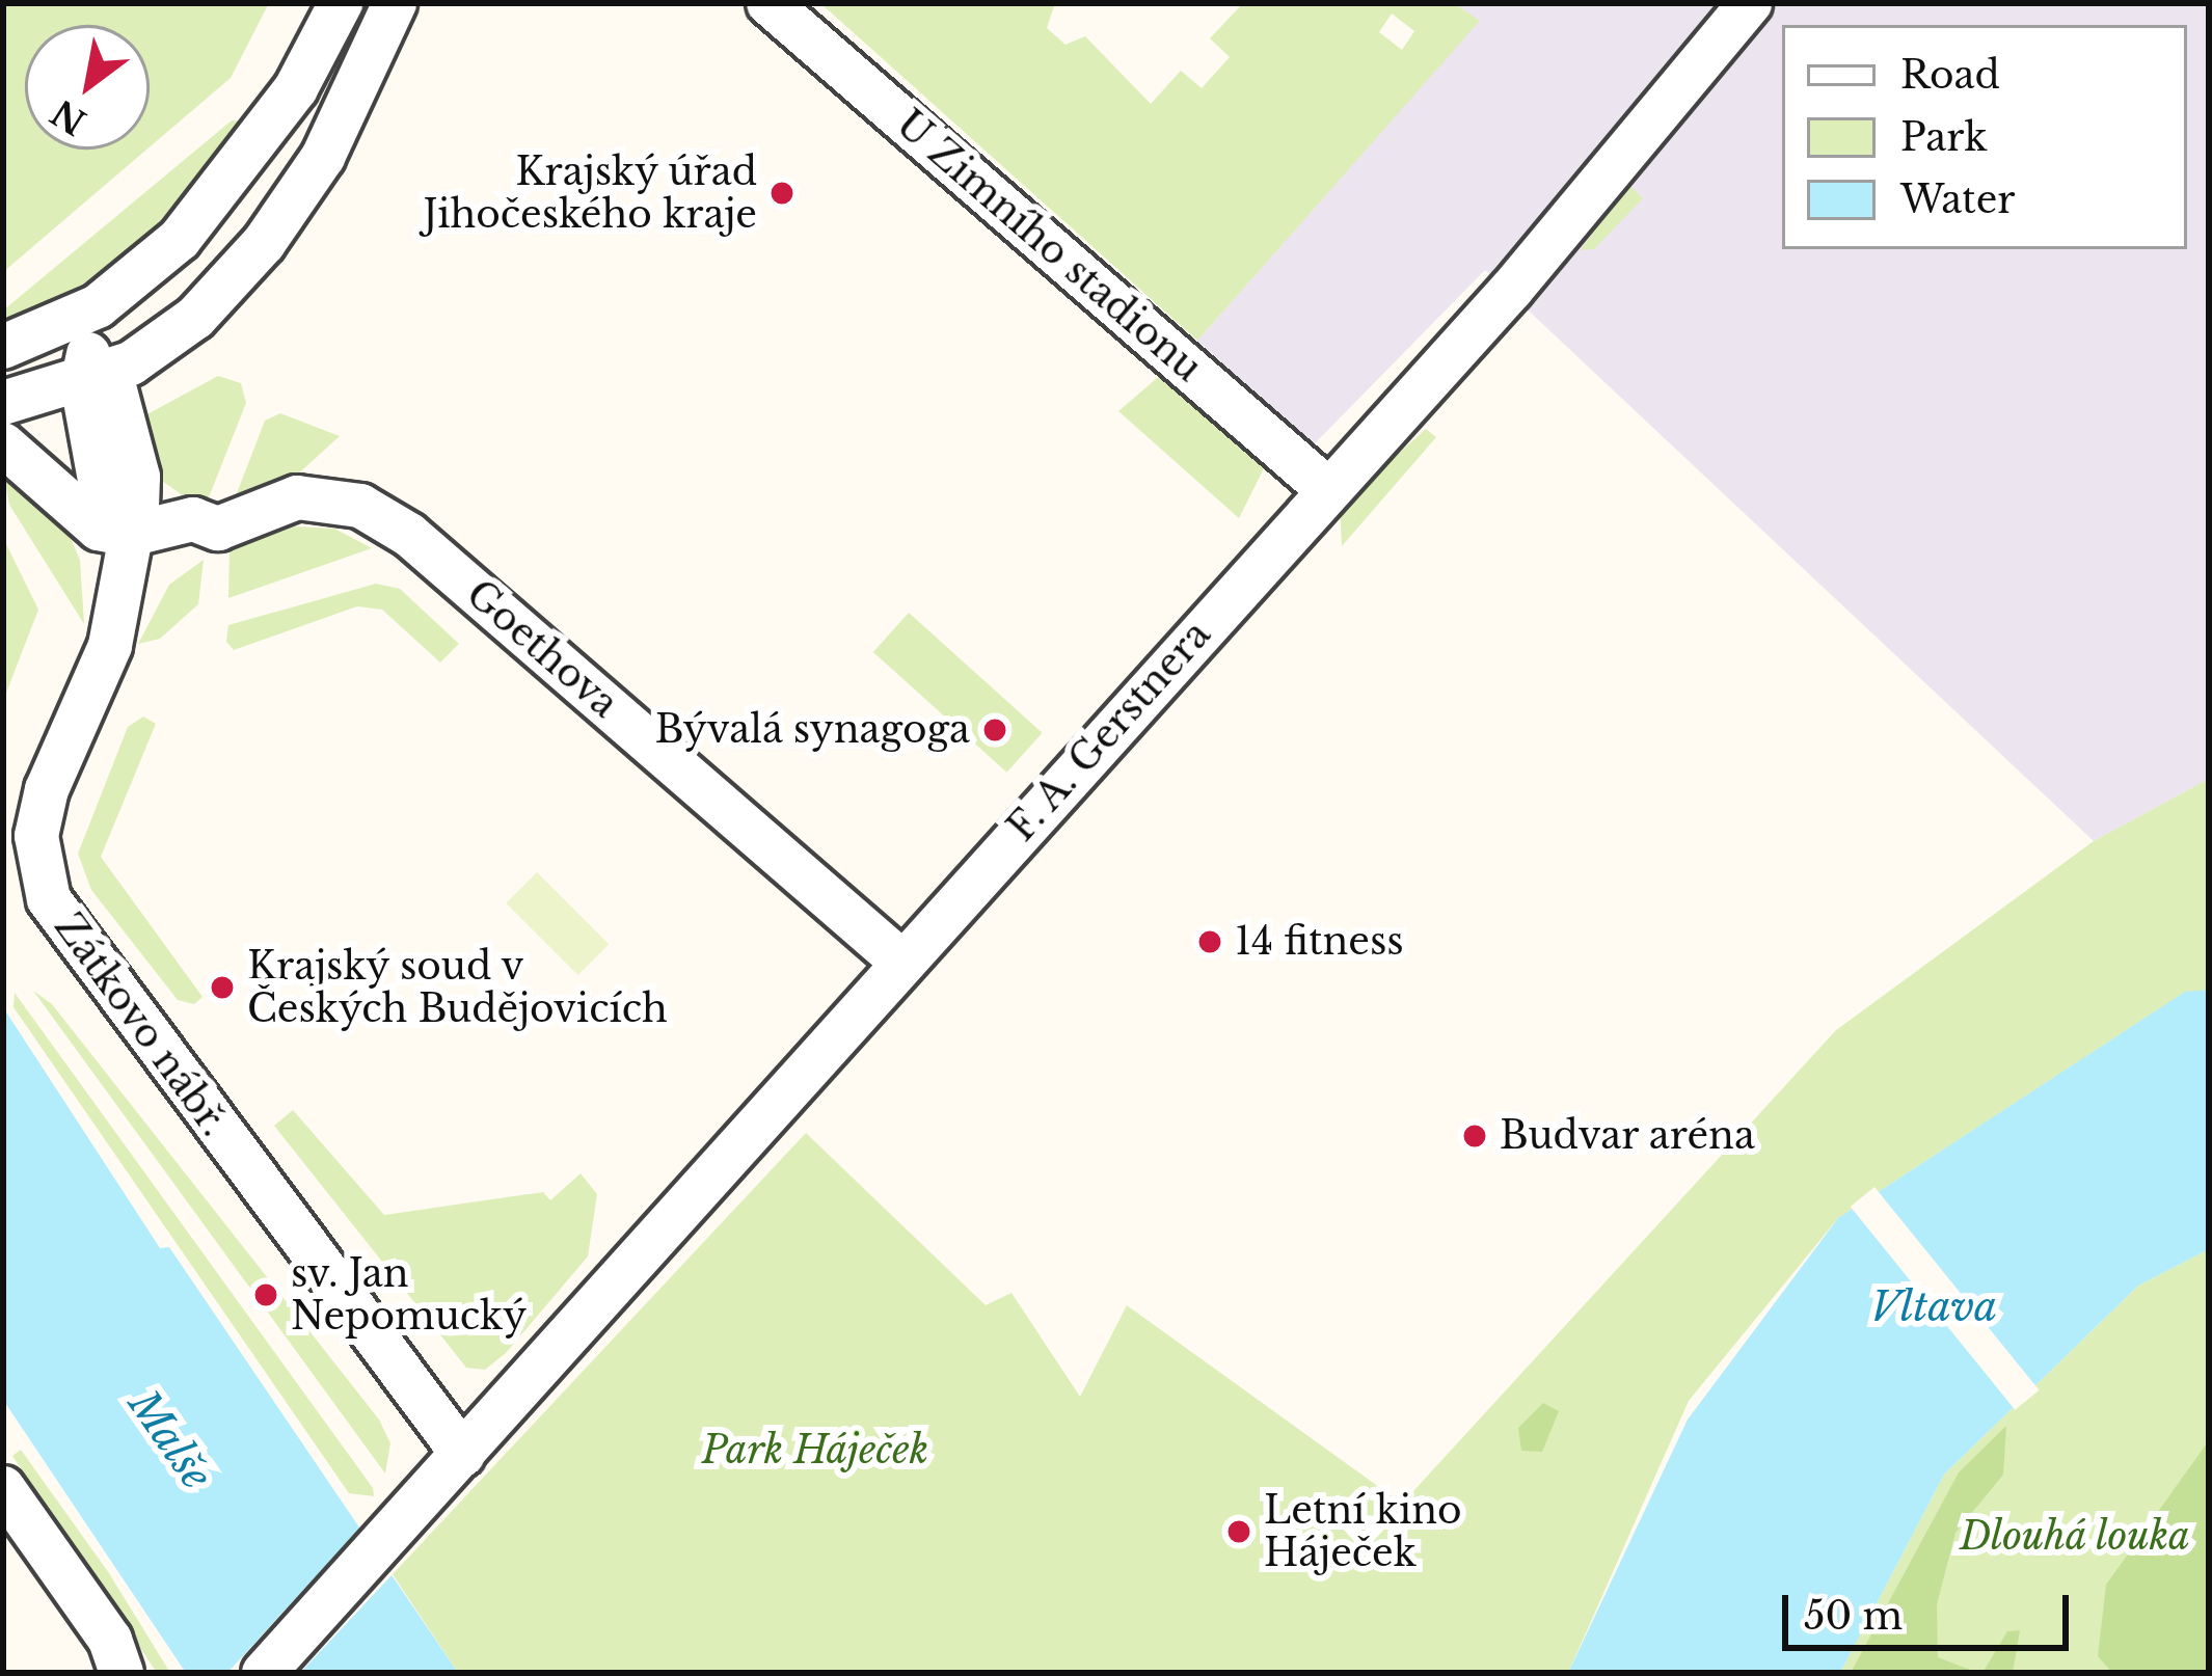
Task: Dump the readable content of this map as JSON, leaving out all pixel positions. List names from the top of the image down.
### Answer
{
  "streets": {
    "street": [
      "U Zimního stadionu",
      "Goethova",
      "F. A. Gerstnera",
      "Zátkovo nábř."
    ]
  },
  "crossings": [
    ["U Zimního stadionu", "F. A. Gerstnera"],
    ["Goethova", "F. A. Gerstnera"],
    ["Goethova", "Zátkovo nábř."],
    ["F. A. Gerstnera", "Zátkovo nábř."]
  ],
  "water": ["Vltava", "Malše"],
  "parks": ["Park Háječek", "Dlouhá louka"],
  "places": [
    "Krajský úřad Jihočeského kraje",
    "Bývalá synagoga",
    "14 fitness",
    "Krajský soud v Českých Budějovicích",
    "Budvar aréna",
    "sv. Jan Nepomucký",
    "Letní kino Háječek"
  ],
  "legend": ["Road", "Park", "Water"],
  "scale_bar": "50 m",
  "north": "bottom left"
}
